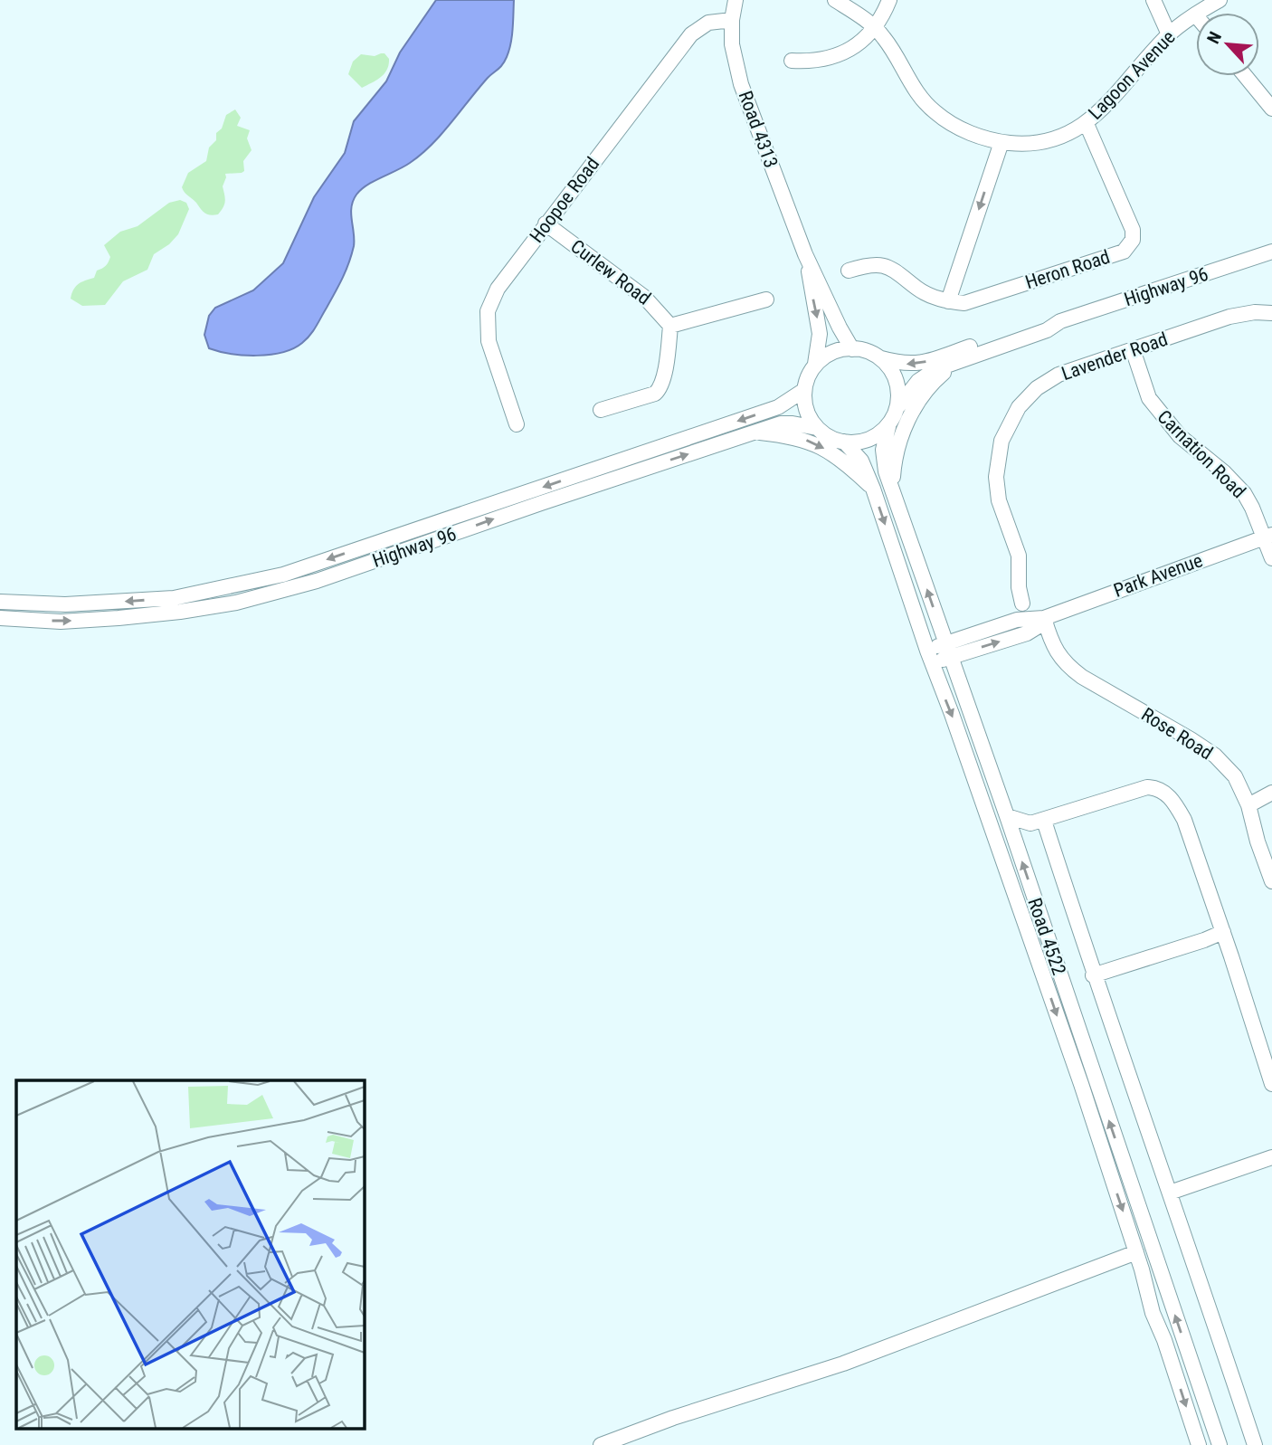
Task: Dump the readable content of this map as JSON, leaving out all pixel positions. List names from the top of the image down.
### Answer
{
  "streets": {
    "street": [
      "Lagoon Avenue",
      "Road 4313",
      "Hoopoe Road",
      "Heron Road",
      "Curlew Road",
      "Highway 96",
      "Lavender Road",
      "Carnation Road",
      "Park Avenue",
      "Rose Road",
      "Road 4522"
    ]
  },
  "crossings": [
    ["Lagoon Avenue", "Heron Road"],
    ["Road 4313", "Hoopoe Road"],
    ["Road 4313", "Highway 96"],
    ["Road 4313", "Road 4522"],
    ["Hoopoe Road", "Curlew Road"],
    ["Highway 96", "Road 4522"],
    ["Lavender Road", "Carnation Road"],
    ["Carnation Road", "Park Avenue"],
    ["Park Avenue", "Rose Road"],
    ["Park Avenue", "Road 4522"]
  ],
  "north": "top left"
}
